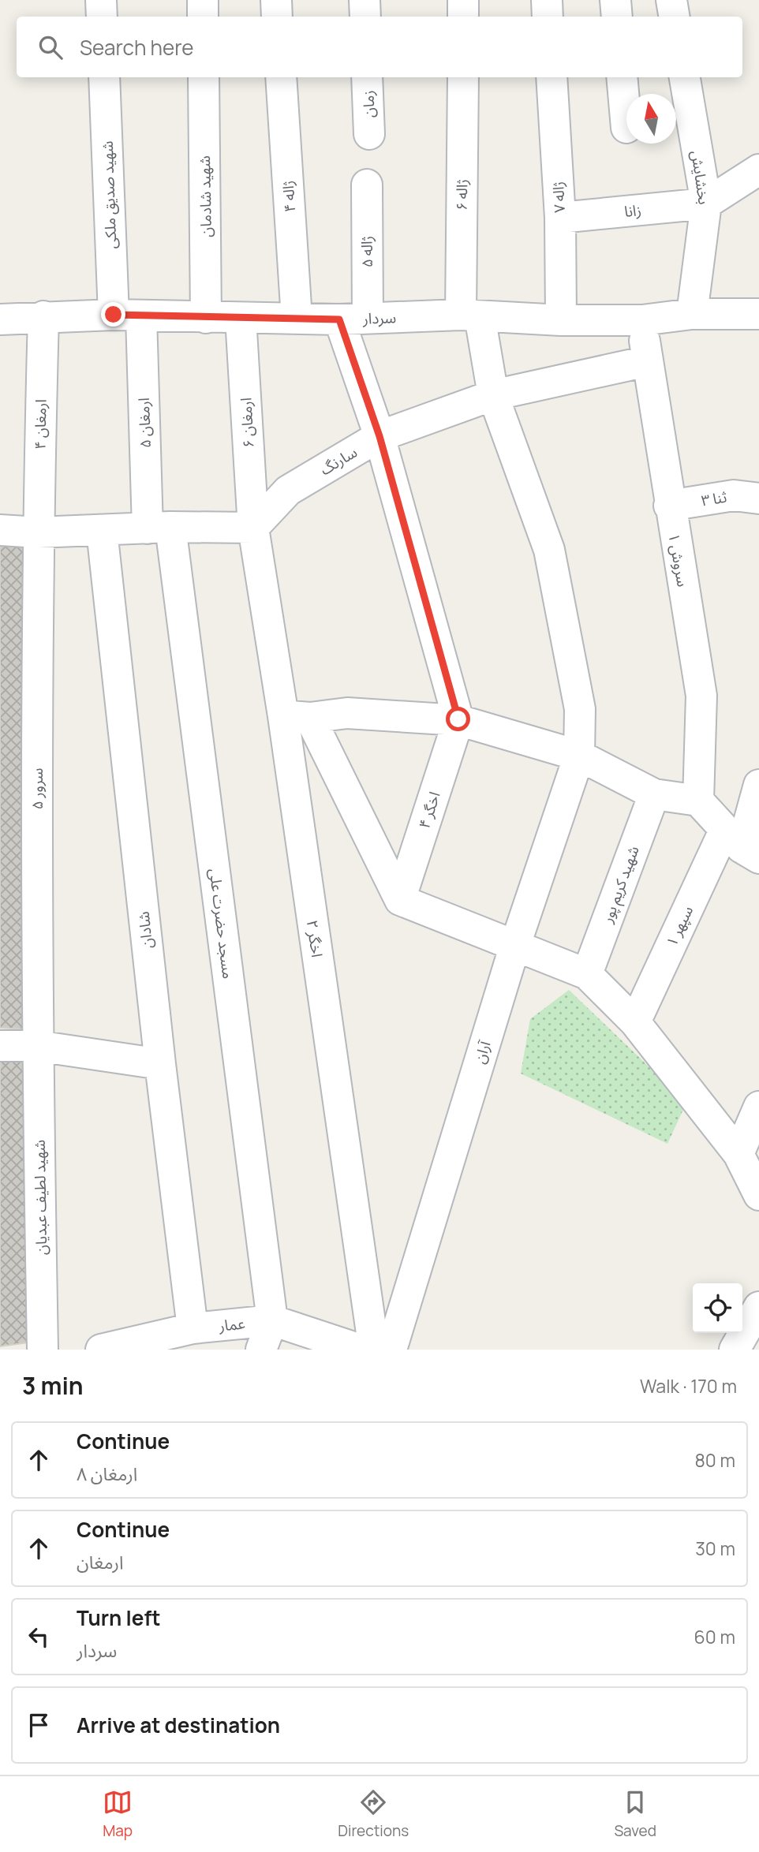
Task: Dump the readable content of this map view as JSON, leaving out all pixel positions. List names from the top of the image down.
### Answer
{
  "streets": {
    "street": [
      "زمان",
      "بخشایش",
      "شهید صدیق ملکی",
      "ژاله ۶",
      "شهید شادمان",
      "ژاله ۴",
      "ژاله ۷",
      "زانا",
      "ژاله ۵",
      "سردار",
      "ارمغان ۵",
      "ارمغان ۶",
      "ارمغان ۴",
      "سارنگ",
      "ثنا ۳",
      "سروش ۱",
      "سرور ۵",
      "اخگر ۴",
      "شهید کریم پور",
      "مسجد حضرت علی",
      "سپهر ۱",
      "شادان",
      "اخگر ۲",
      "آران",
      "شهید لطیف عبدیان",
      "عمار"
    ]
  },
  "crossings": [
    ["بخشایش", "زانا"],
    ["بخشایش", "سردار"],
    ["شهید صدیق ملکی", "سردار"],
    ["شهید صدیق ملکی", "ارمغان ۵"],
    ["ژاله ۶", "سردار"],
    ["ژاله ۶", "سارنگ"],
    ["ژاله ۶", "آران"],
    ["شهید شادمان", "سردار"],
    ["ژاله ۴", "سردار"],
    ["ژاله ۷", "زانا"],
    ["ژاله ۷", "سردار"],
    ["ژاله ۵", "سردار"],
    ["ژاله ۵", "سارنگ"],
    ["ژاله ۵", "اخگر ۴"],
    ["سردار", "ارمغان ۵"],
    ["سردار", "ارمغان ۶"],
    ["سردار", "ارمغان ۴"],
    ["سردار", "سروش ۱"],
    ["ارمغان ۵", "مسجد حضرت علی"],
    ["ارمغان ۶", "سارنگ"],
    ["ارمغان ۶", "اخگر ۲"],
    ["ارمغان ۴", "سرور ۵"],
    ["سارنگ", "سروش ۱"],
    ["سارنگ", "اخگر ۲"],
    ["سارنگ", "آران"],
    ["ثنا ۳", "سروش ۱"],
    ["سرور ۵", "شهید لطیف عبدیان"],
    ["مسجد حضرت علی", "عمار"],
    ["شادان", "عمار"]
  ],
  "north": "top",
  "page": {
    "search": "Search here",
    "heading": ["3 min", "Walk · 170 m"],
    "list": [
      ["Continue", "ارمغان ۸", "80 m"],
      ["Continue", "ارمغان", "30 m"],
      ["Turn left", "سردار", "60 m"],
      "Arrive at destination"
    ],
    "nav": ["Map", "Directions", "Saved"]
  }
}
